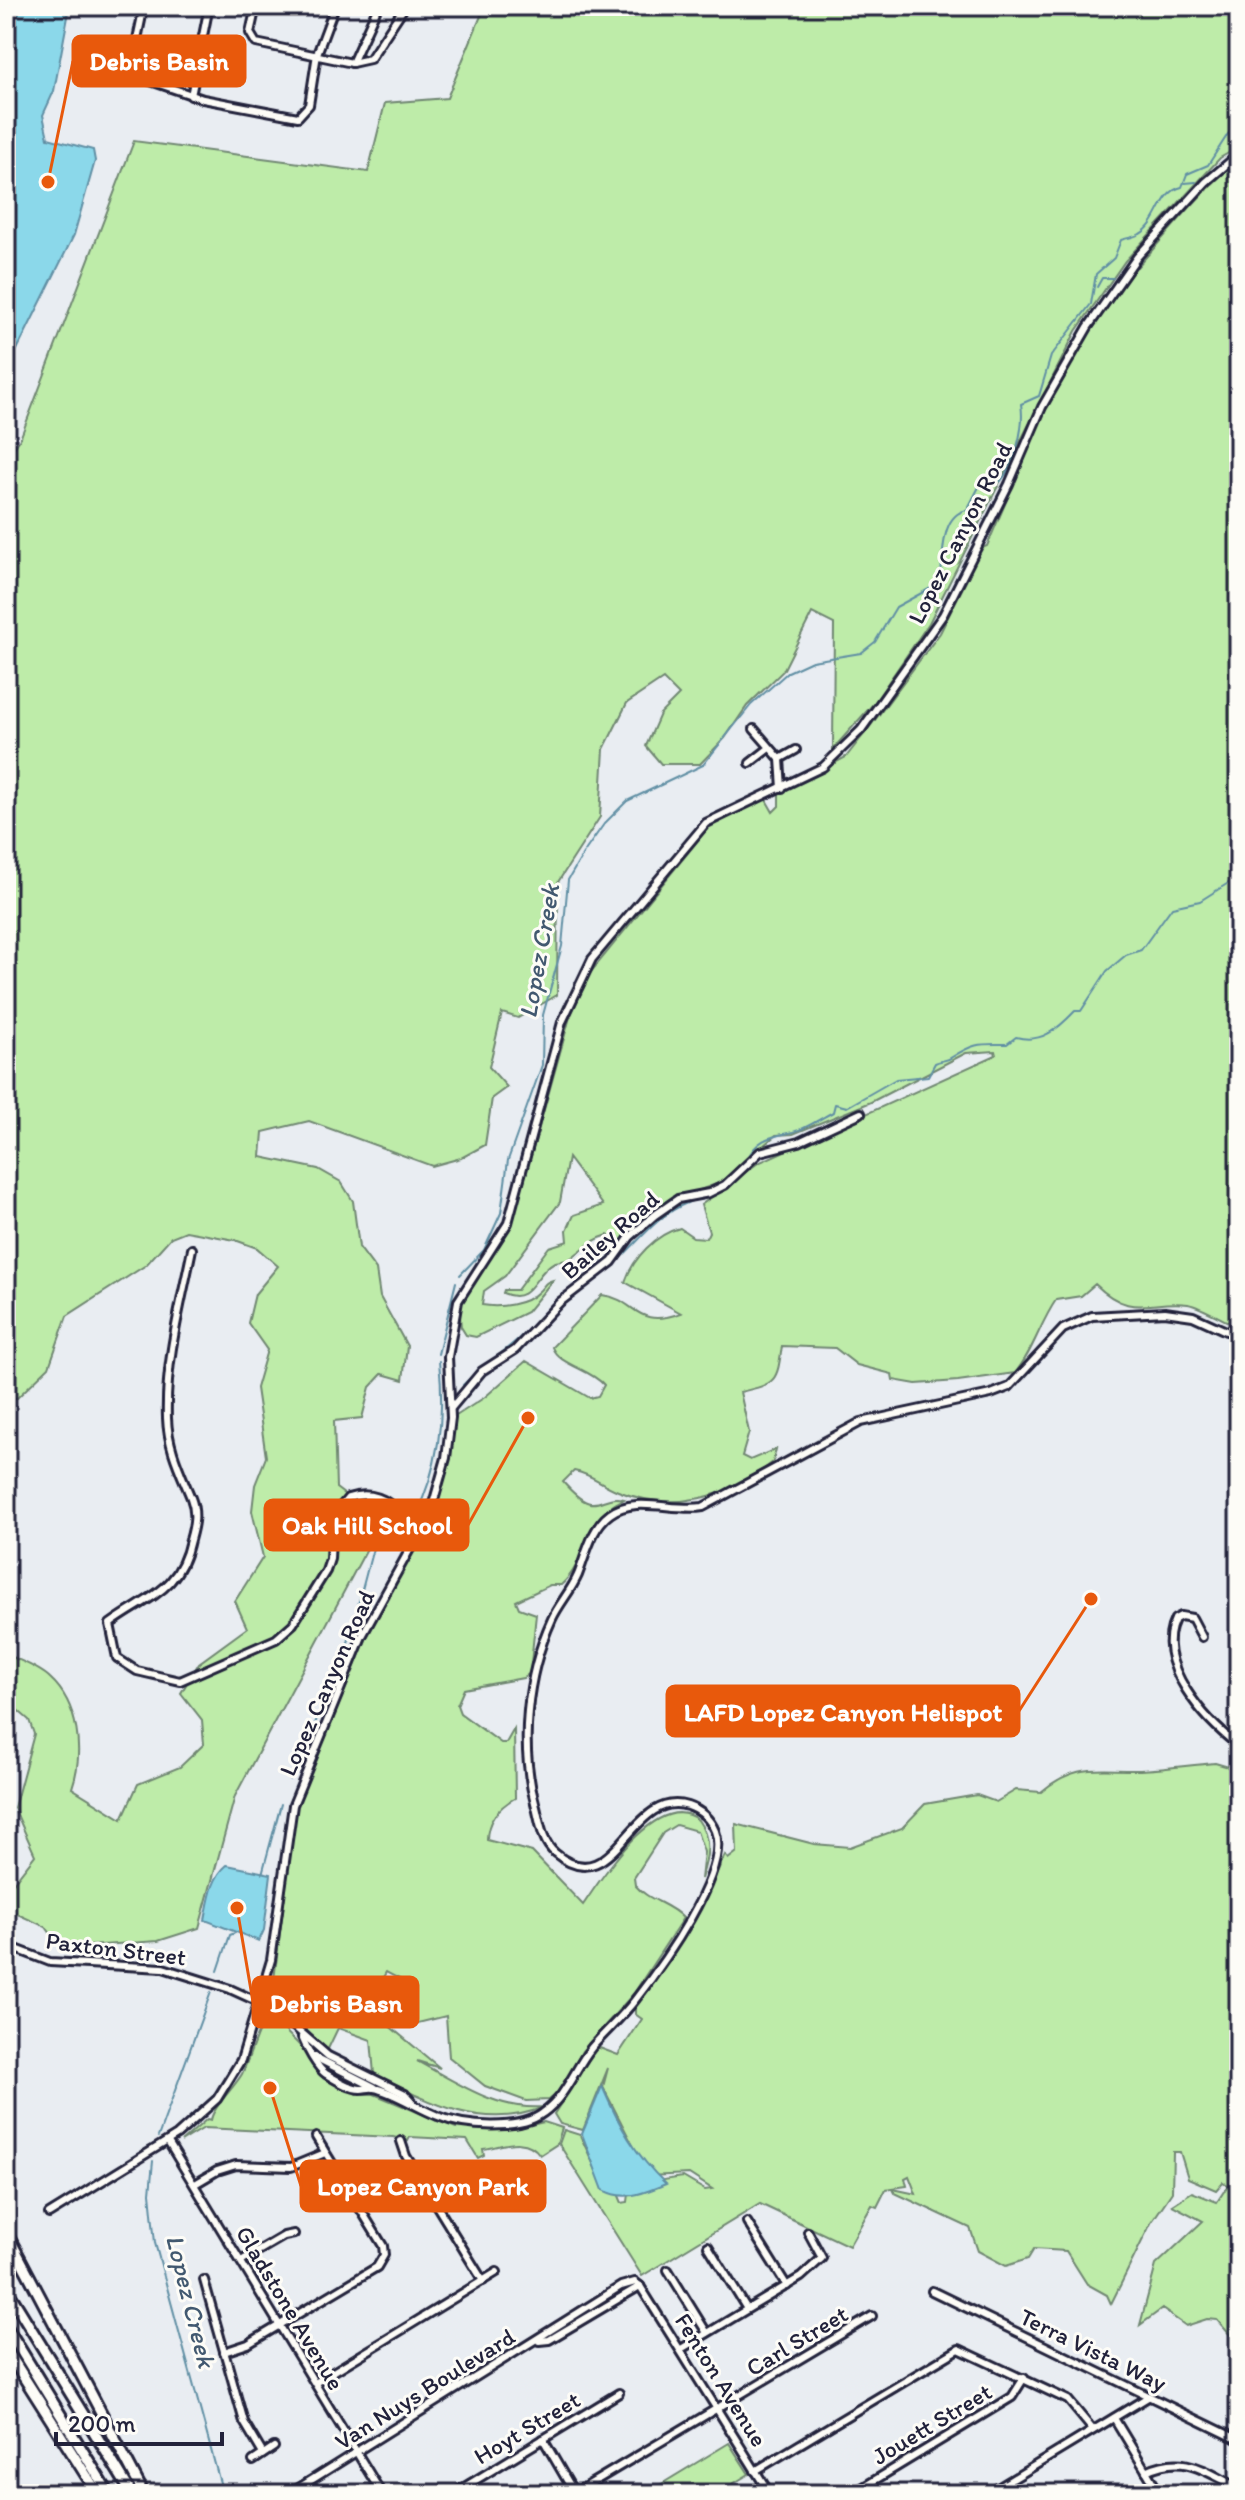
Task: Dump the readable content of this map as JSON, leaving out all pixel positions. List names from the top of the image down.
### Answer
{
  "streets": {
    "street": [
      "Lopez Canyon Road",
      "Bailey Road",
      "Paxton Street",
      "Gladstone Avenue",
      "Carl Street",
      "Terra Vista Way",
      "Fenton Avenue",
      "Van Nuys Boulevard",
      "Jouett Street",
      "Hoyt Street"
    ]
  },
  "crossings": [
    ["Lopez Canyon Road", "Bailey Road"],
    ["Lopez Canyon Road", "Paxton Street"],
    ["Lopez Canyon Road", "Gladstone Avenue"],
    ["Gladstone Avenue", "Van Nuys Boulevard"],
    ["Carl Street", "Fenton Avenue"],
    ["Fenton Avenue", "Van Nuys Boulevard"]
  ],
  "water": ["Lopez Creek"],
  "places": [
    "Debris Basin",
    "Oak Hill School",
    "LAFD Lopez Canyon Helispot",
    "Debris Basn",
    "Lopez Canyon Park"
  ],
  "scale_bar": "200 m"
}
